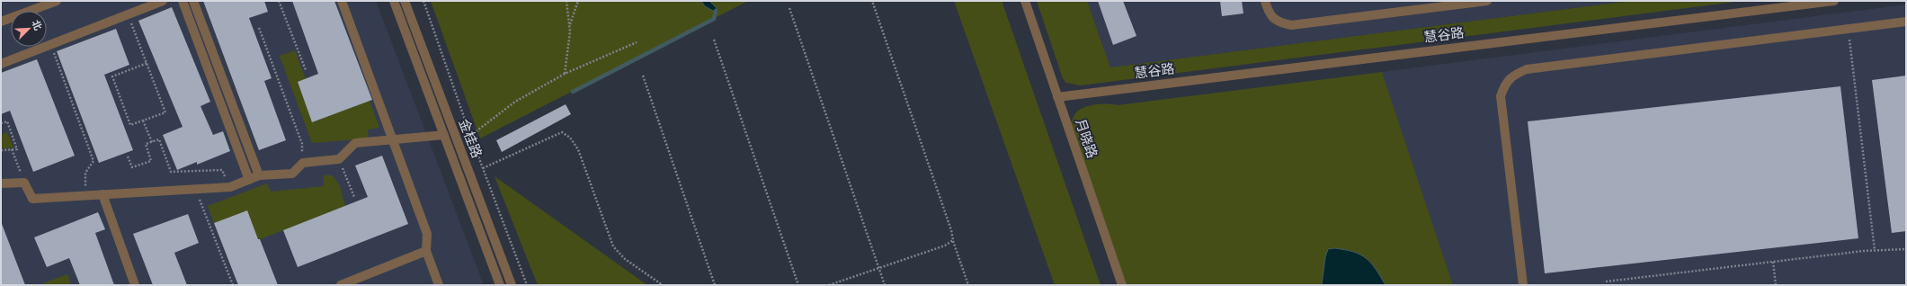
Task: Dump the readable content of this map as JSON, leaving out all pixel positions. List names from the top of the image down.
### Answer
{
  "streets": {
    "street": ["慧谷路", "金桂路", "月晓路"]
  },
  "crossings": [
    ["慧谷路", "月晓路"]
  ],
  "north": "top right"
}
